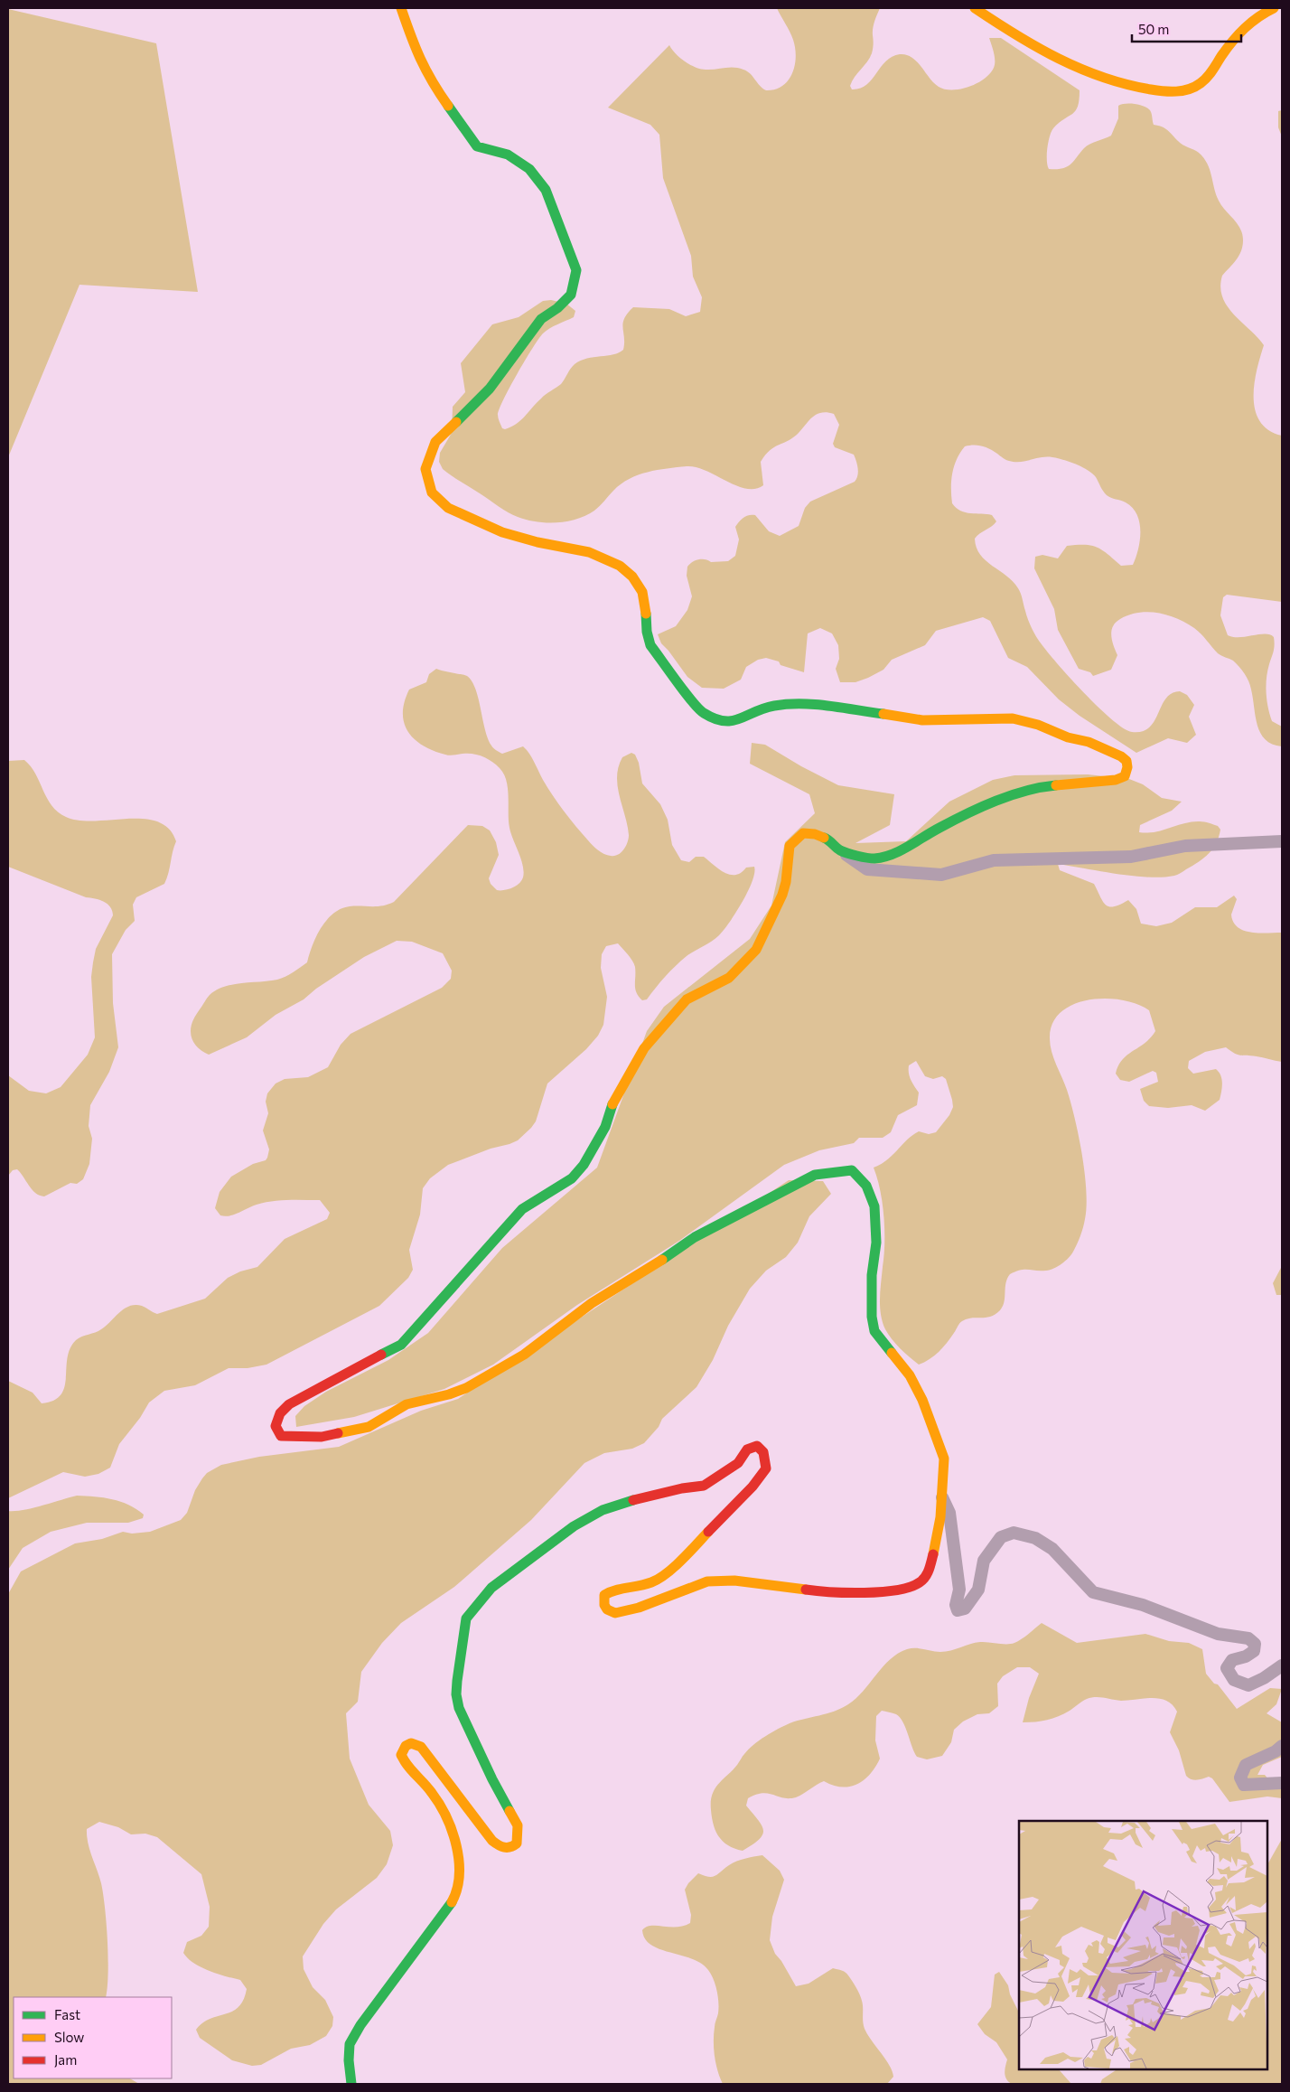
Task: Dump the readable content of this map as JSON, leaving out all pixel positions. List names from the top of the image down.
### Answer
{
  "legend": ["Fast", "Slow", "Jam"],
  "scale_bar": "50 m"
}
